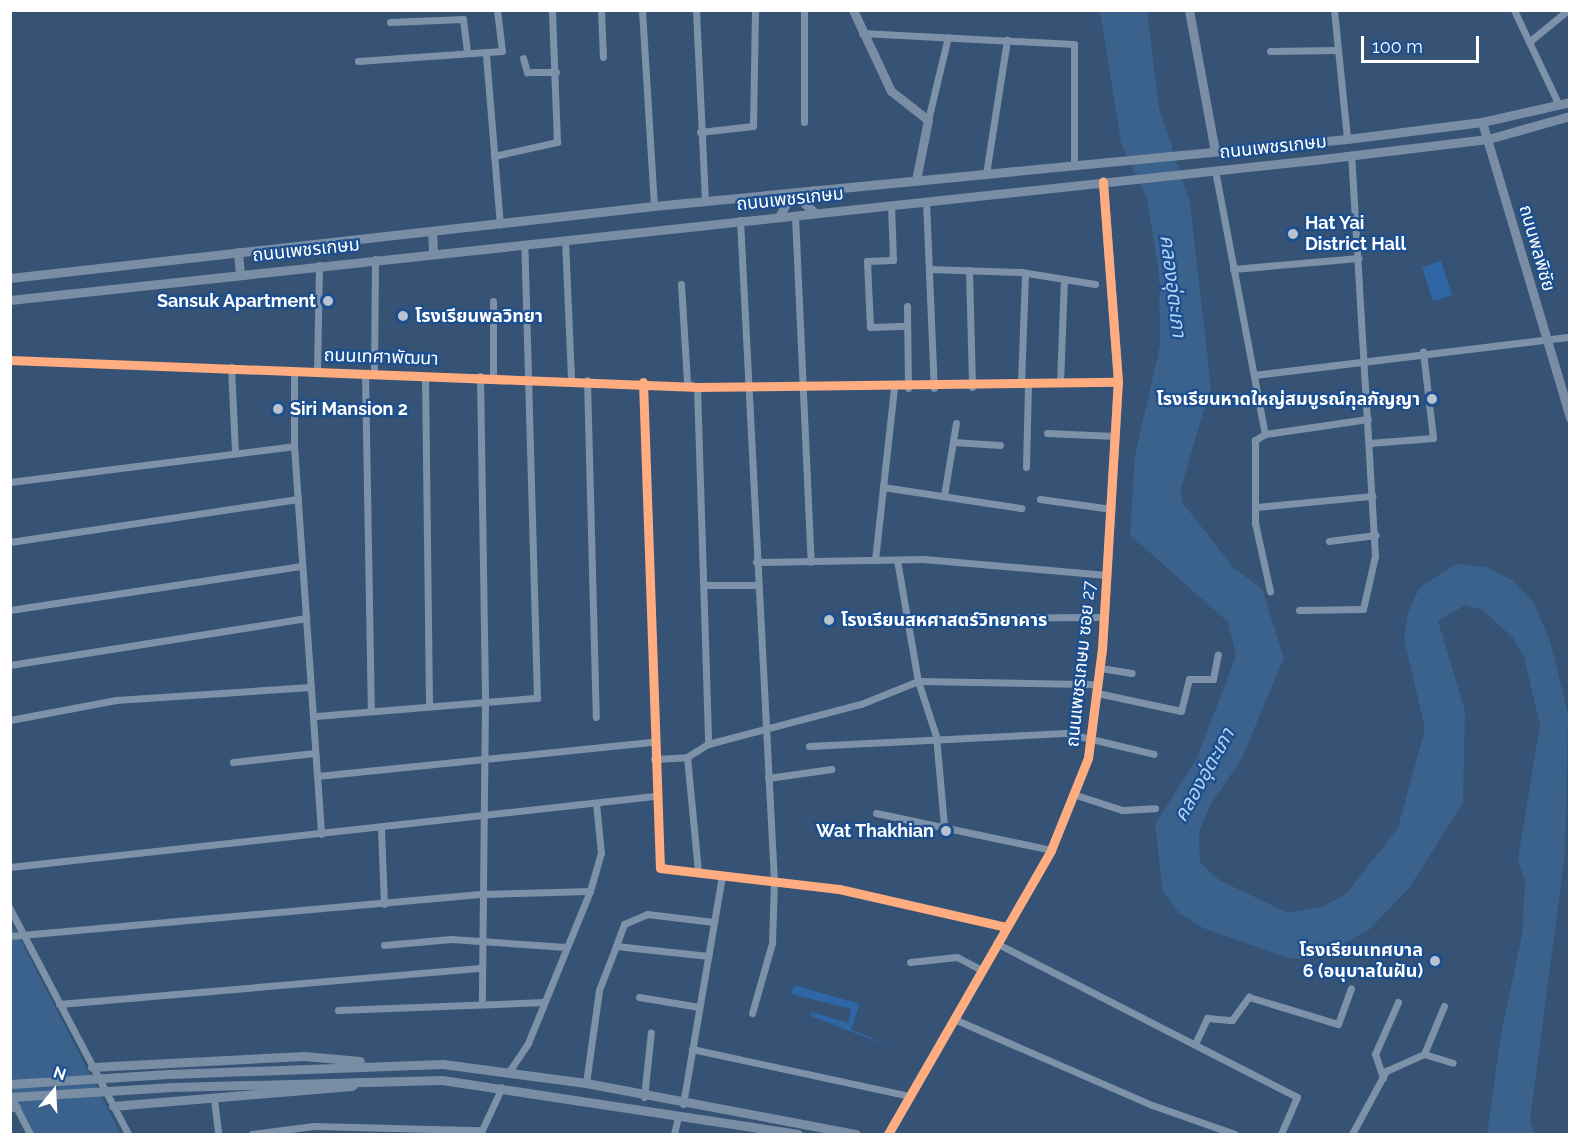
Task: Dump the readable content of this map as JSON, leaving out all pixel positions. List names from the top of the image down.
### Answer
{
  "streets": {
    "main road": ["ถนนเพชรเกษม", "ถนนพลพิชัย", "ถนนเพชรเกษม ซอย 27"],
    "street": ["ถนนเทศาพัฒนา"]
  },
  "crossings": [
    ["ถนนเพชรเกษม", "ถนนพลพิชัย"],
    ["ถนนเพชรเกษม", "ถนนเพชรเกษม ซอย 27"],
    ["ถนนเทศาพัฒนา", "ถนนเพชรเกษม ซอย 27"]
  ],
  "water": ["คลองอุ่ตะเภา"],
  "places": [
    "Hat Yai District Hall",
    "Sansuk Apartment",
    "โรงเรียนพลวิทยา",
    "โรงเรียนหาดใหญ่สมบูรณ์กุลกัญญา",
    "Siri Mansion 2",
    "โรงเรียนสหศาสตร์วิทยาคาร",
    "Wat Thakhian",
    "โรงเรียนเทศบาล 6 (อนุบาลในฝัน)"
  ],
  "scale_bar": "100 m",
  "north": "top"
}
